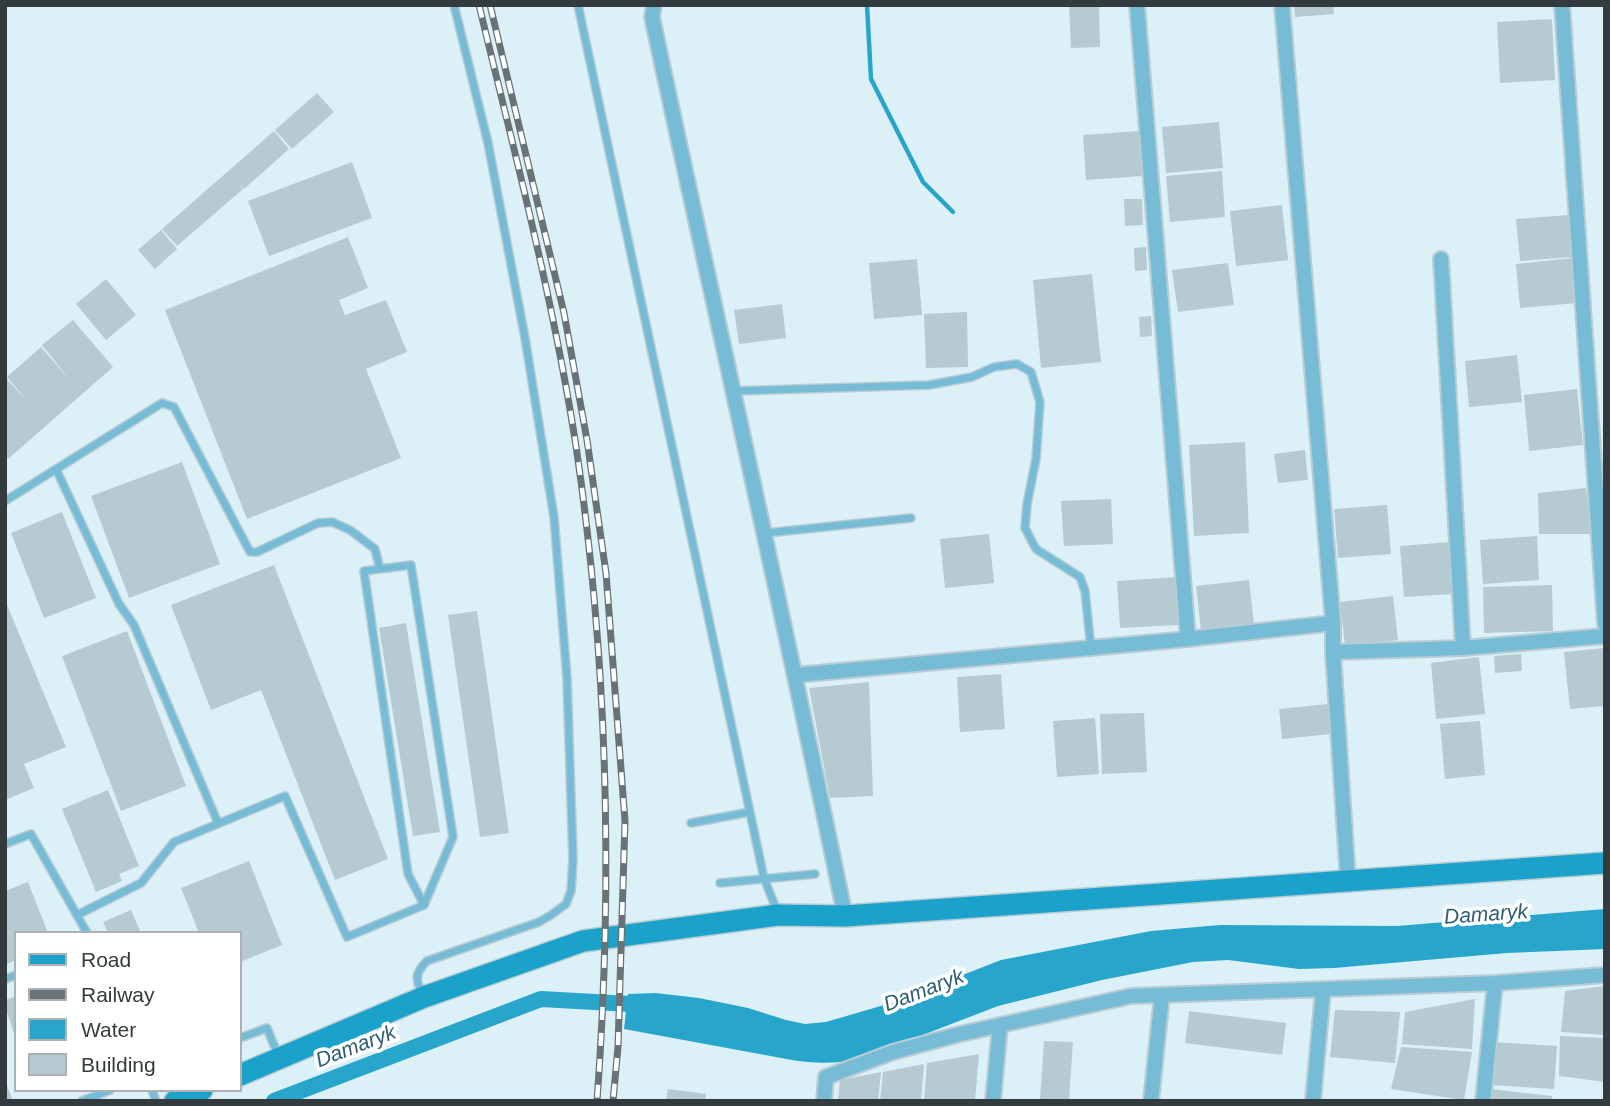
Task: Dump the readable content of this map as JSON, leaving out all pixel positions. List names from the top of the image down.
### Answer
{
  "water": ["Damaryk"],
  "legend": [
    "Road",
    "Railway",
    "Water",
    "Building"
  ]
}
